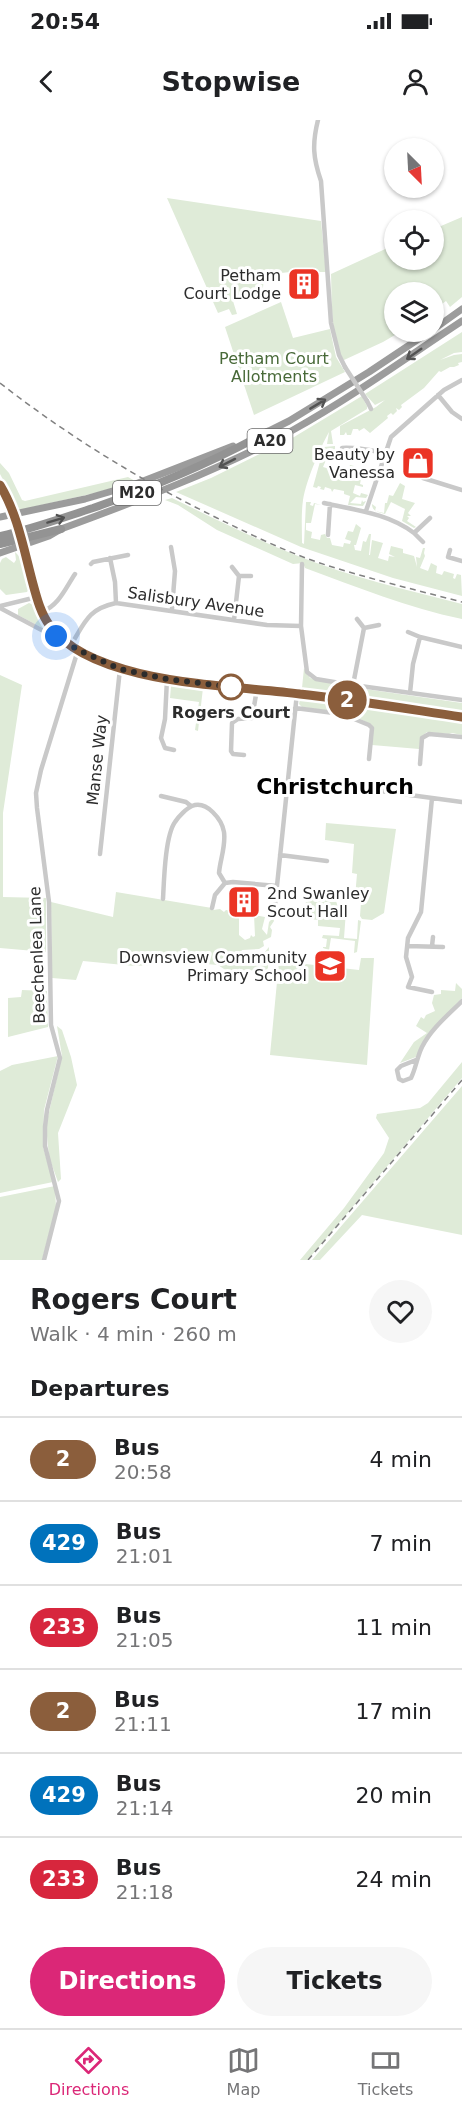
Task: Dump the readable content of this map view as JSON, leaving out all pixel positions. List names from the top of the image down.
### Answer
{
  "streets": {
    "highway": ["A20", "M20"],
    "street": ["Salisbury Avenue", "Manse Way", "Beechenlea Lane"]
  },
  "crossings": [
    ["A20", "M20"]
  ],
  "districts": ["Christchurch"],
  "parks": ["Petham Court Allotments"],
  "places": {
    "building": ["Petham Court Lodge", "2nd Swanley Scout Hall"],
    "shop": ["Beauty by Vanessa"],
    "other": ["Rogers Court"],
    "school or university": ["Downsview Community Primary School"]
  },
  "lines": ["bus line 2"],
  "north": "bottom right",
  "page": {
    "status": "20:54",
    "header": "Stopwise",
    "on_map": "2",
    "heading": [
      ["Rogers Court", "Walk · 4 min · 260 m"],
      "Departures"
    ],
    "list": [
      {
        "mark": "2",
        "name": "Bus",
        "note": "20:58",
        "value": "4 min"
      },
      {
        "mark": "429",
        "name": "Bus",
        "note": "21:01",
        "value": "7 min"
      },
      {
        "mark": "233",
        "name": "Bus",
        "note": "21:05",
        "value": "11 min"
      },
      {
        "mark": "2",
        "name": "Bus",
        "note": "21:11",
        "value": "17 min"
      },
      {
        "mark": "429",
        "name": "Bus",
        "note": "21:14",
        "value": "20 min"
      },
      {
        "mark": "233",
        "name": "Bus",
        "note": "21:18",
        "value": "24 min"
      }
    ],
    "buttons": ["Directions", "Tickets"],
    "tabs": ["Directions", "Map", "Tickets"]
  }
}
